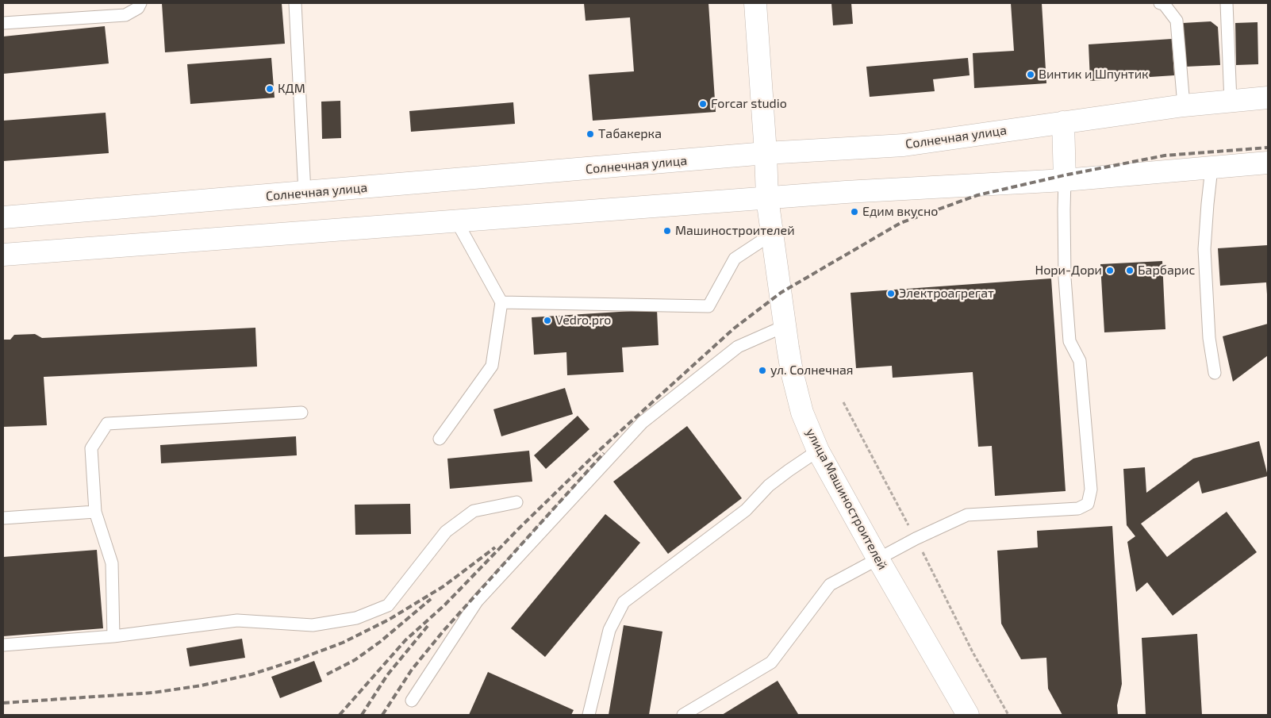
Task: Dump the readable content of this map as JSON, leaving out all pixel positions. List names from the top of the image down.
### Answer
{
  "streets": {
    "main road": ["Солнечная улица", "улица Машиностроителей"]
  },
  "crossings": [
    ["Солнечная улица", "улица Машиностроителей"]
  ],
  "places": [
    "Винтик и Шпунтик",
    "КДМ",
    "Forcar studio",
    "Табакерка",
    "Едим вкусно",
    "Машиностроителей",
    "Нори-Дори",
    "Барбарис",
    "Электроагрегат",
    "Vedro.pro",
    "ул. Солнечная"
  ]
}
